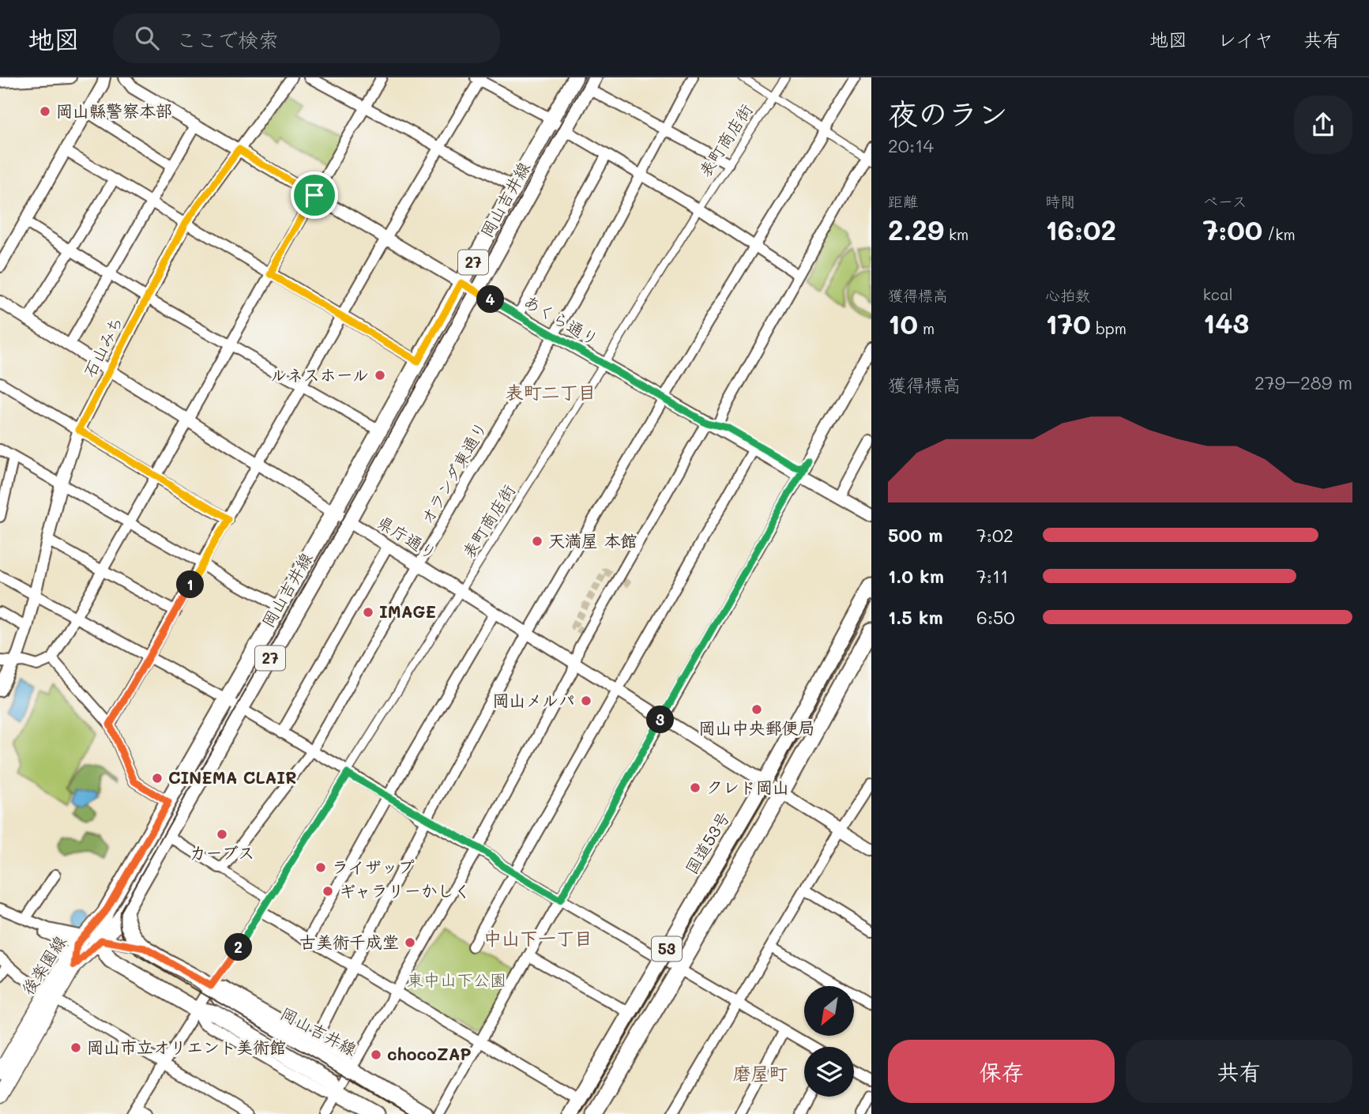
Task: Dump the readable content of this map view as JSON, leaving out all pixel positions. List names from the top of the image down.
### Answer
{
  "streets": {
    "main road": [
      "岡山吉井線",
      "27",
      "国道53号",
      "53",
      "後楽園線"
    ],
    "street": [
      "表町商店街",
      "あくら通り",
      "石山みち",
      "オランダ東通り",
      "県庁通り"
    ]
  },
  "crossings": [
    ["表町商店街", "岡山吉井線"],
    ["表町商店街", "あくら通り"],
    ["表町商店街", "県庁通り"],
    ["岡山吉井線", "あくら通り"],
    ["岡山吉井線", "県庁通り"],
    ["岡山吉井線", "後楽園線"],
    ["あくら通り", "石山みち"],
    ["あくら通り", "オランダ東通り"],
    ["石山みち", "県庁通り"],
    ["オランダ東通り", "県庁通り"],
    ["県庁通り", "国道53号"],
    ["県庁通り", "53"]
  ],
  "districts": ["表町二丁目", "中山下一丁目", "磨屋町"],
  "parks": ["東中山下公園"],
  "places": [
    "岡山縣警察本部",
    "ルネスホール",
    "天満屋 本館",
    "IMAGE",
    "岡山メルパ",
    "岡山中央郵便局",
    "CINEMA CLAIR",
    "クレド岡山",
    "カーブス",
    "ライザップ",
    "ギャラリーかしく",
    "古美術千成堂",
    "岡山市立オリエント美術館",
    "chocoZAP"
  ],
  "north": "bottom left",
  "page": {
    "header": "地図",
    "search": "ここで検索",
    "nav": ["地図", "レイヤ", "共有"],
    "heading": ["夜のラン", "20:14"],
    "stats": [
      ["距離", "2.29 km"],
      ["時間", "16:02"],
      ["ペース", "7:00 /km"],
      ["獲得標高", "10 m"],
      ["心拍数", "170 bpm"],
      ["kcal", "143"]
    ],
    "pins": [
      "4",
      "1",
      "3",
      "2"
    ],
    "chart": ["獲得標高", "279–289 m"],
    "list": [
      {
        "name": "500 m",
        "note": "7:02"
      },
      {
        "name": "1.0 km",
        "note": "7:11"
      },
      {
        "name": "1.5 km",
        "note": "6:50"
      }
    ],
    "buttons": ["保存", "共有"]
  }
}
